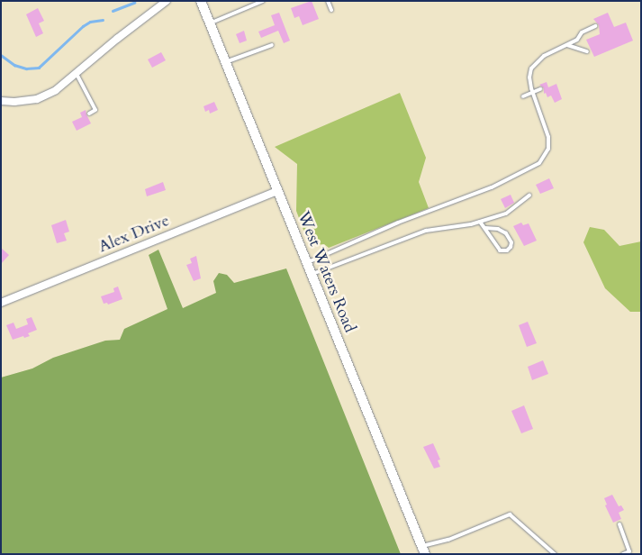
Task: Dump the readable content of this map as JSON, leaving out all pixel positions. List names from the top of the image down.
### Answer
{
  "streets": {
    "street": ["Alex Drive", "West Waters Road"]
  },
  "crossings": [
    ["Alex Drive", "West Waters Road"]
  ]
}
